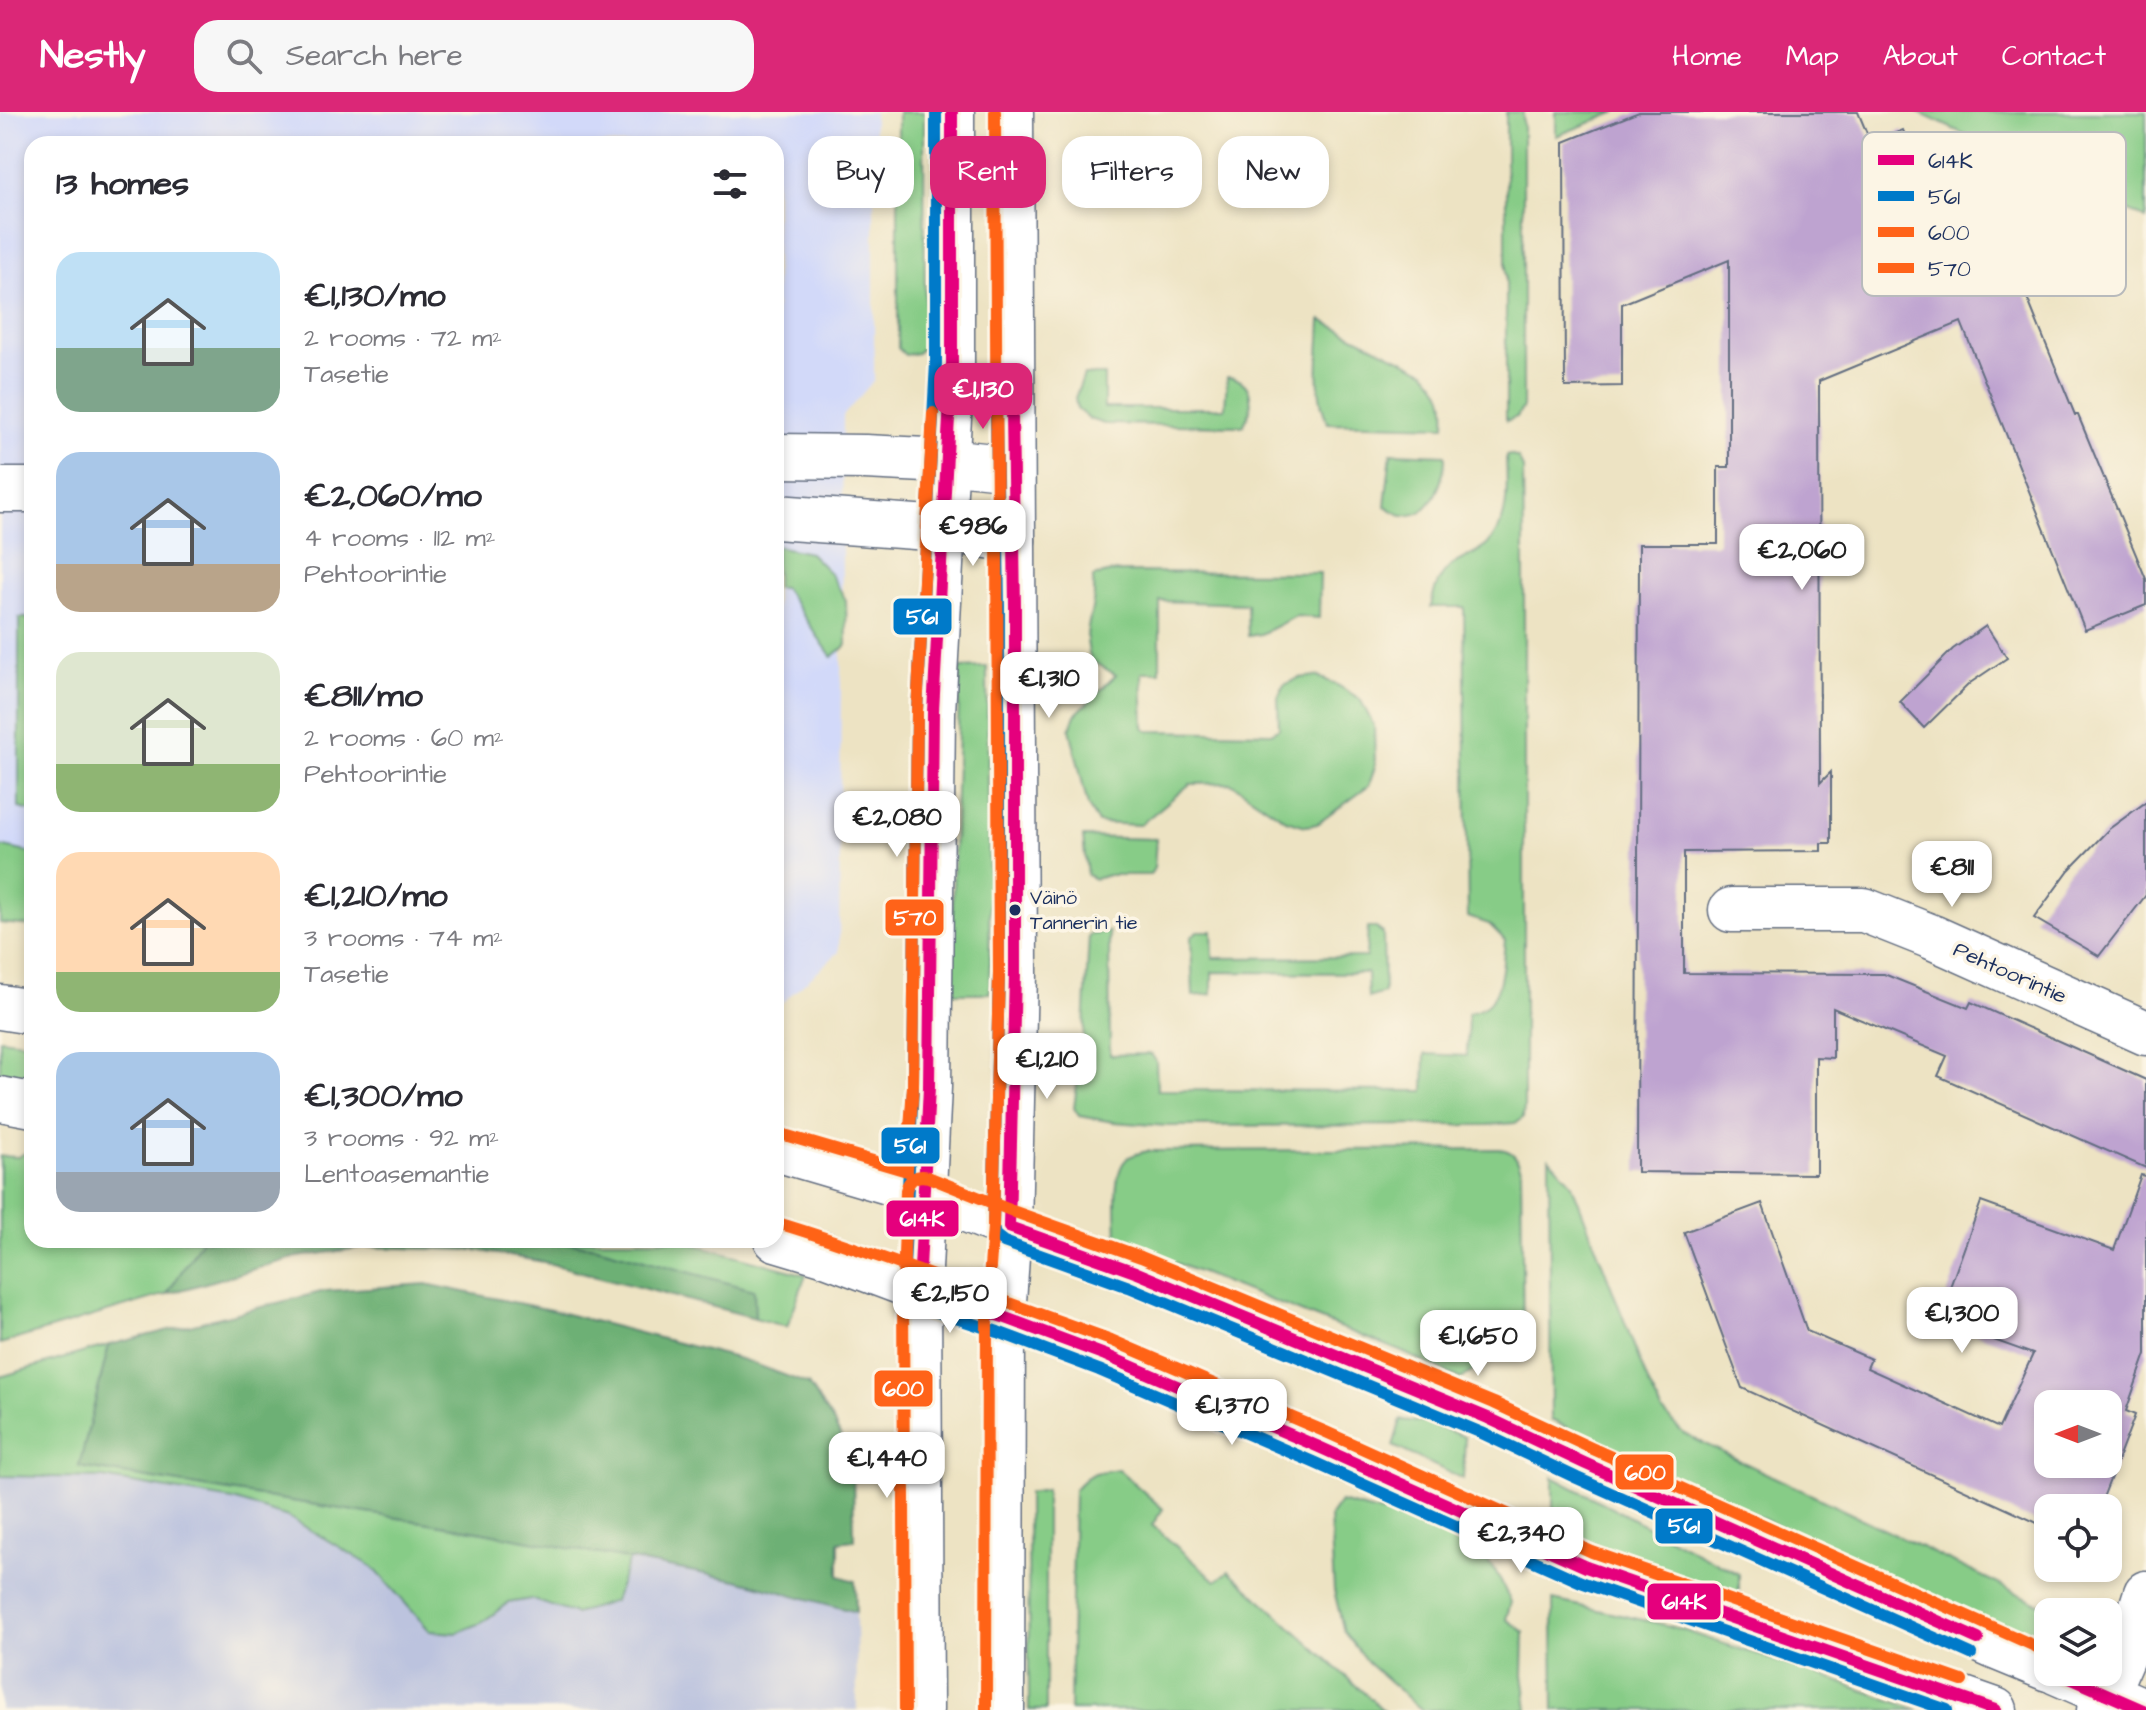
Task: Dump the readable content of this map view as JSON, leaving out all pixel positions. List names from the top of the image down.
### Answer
{
  "streets": {
    "main road": ["Pehtoorintie"]
  },
  "places": ["Väinö Tannerin tie"],
  "lines": [
    "transit line 614K",
    "transit line 561",
    "transit line 570",
    "transit line 600"
  ],
  "legend": [
    "614K",
    "561",
    "600",
    "570"
  ],
  "north": "left",
  "page": {
    "header": "Nestly",
    "search": "Search here",
    "nav": [
      "Home",
      "Map",
      "About",
      "Contact"
    ],
    "chip": [
      "Buy",
      "Rent",
      "Filters",
      "New"
    ],
    "heading": "13 homes",
    "list": [
      {
        "name": "€1,130/mo",
        "note": "2 rooms · 72 m² · Tasetie"
      },
      {
        "name": "€2,060/mo",
        "note": "4 rooms · 112 m² · Pehtoorintie"
      },
      {
        "name": "€811/mo",
        "note": "2 rooms · 60 m² · Pehtoorintie"
      },
      {
        "name": "€1,210/mo",
        "note": "3 rooms · 74 m² · Tasetie"
      },
      {
        "name": "€1,300/mo",
        "note": "3 rooms · 92 m² · Lentoasemantie"
      }
    ],
    "price": [
      "€1,130",
      "€986",
      "€2,060",
      "€1,310",
      "€2,080",
      "€811",
      "€1,210",
      "€2,150",
      "€1,300",
      "€1,650",
      "€1,370",
      "€1,440",
      "€2,340"
    ]
  }
}
